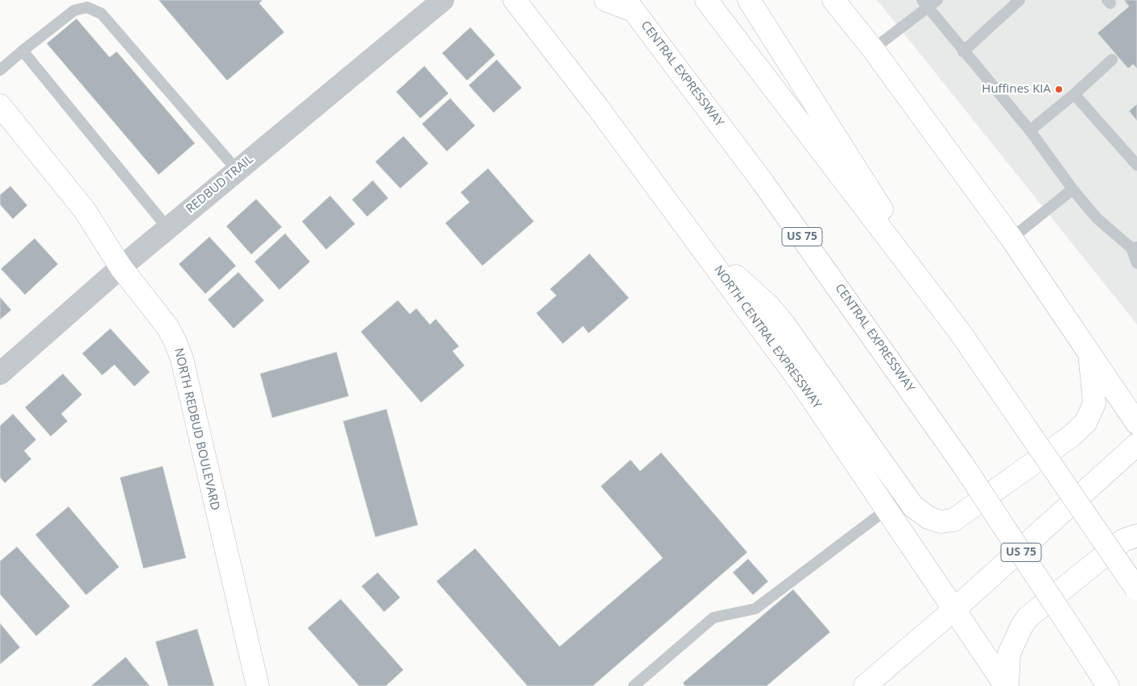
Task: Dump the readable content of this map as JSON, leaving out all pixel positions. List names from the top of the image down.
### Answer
{
  "streets": {
    "main road": [
      "CENTRAL EXPRESSWAY",
      "US 75",
      "NORTH CENTRAL EXPRESSWAY",
      "NORTH REDBUD BOULEVARD"
    ],
    "street": ["REDBUD TRAIL"]
  },
  "crossings": [
    ["REDBUD TRAIL", "NORTH REDBUD BOULEVARD"]
  ],
  "places": ["Huffines KIA"]
}
